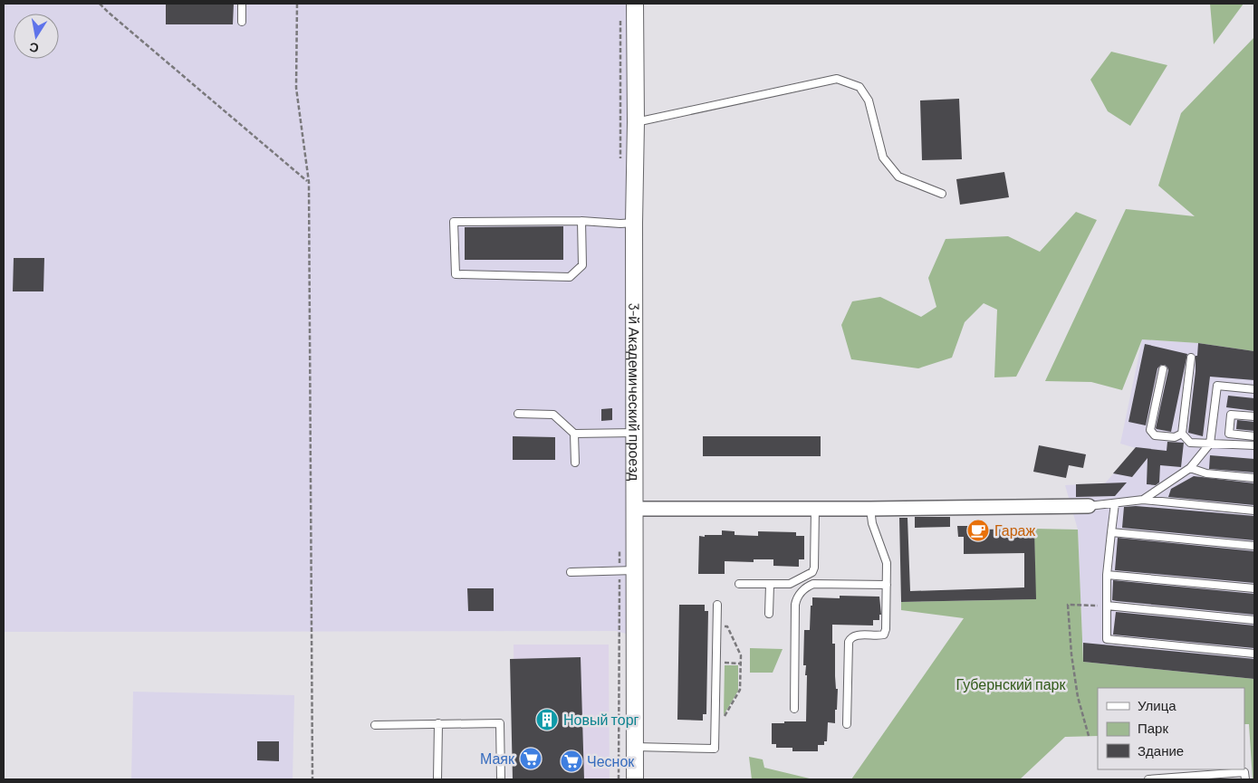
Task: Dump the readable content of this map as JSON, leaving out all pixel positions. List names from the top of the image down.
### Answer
{
  "streets": {
    "street": ["3-й Академический проезд"]
  },
  "parks": ["Губернский парк"],
  "places": {
    "cafe": ["Гараж"],
    "building": ["Новый торг"],
    "supermarket": ["Маяк", "Чеснок"]
  },
  "legend": ["Улица", "Парк", "Здание"],
  "north": "bottom"
}
